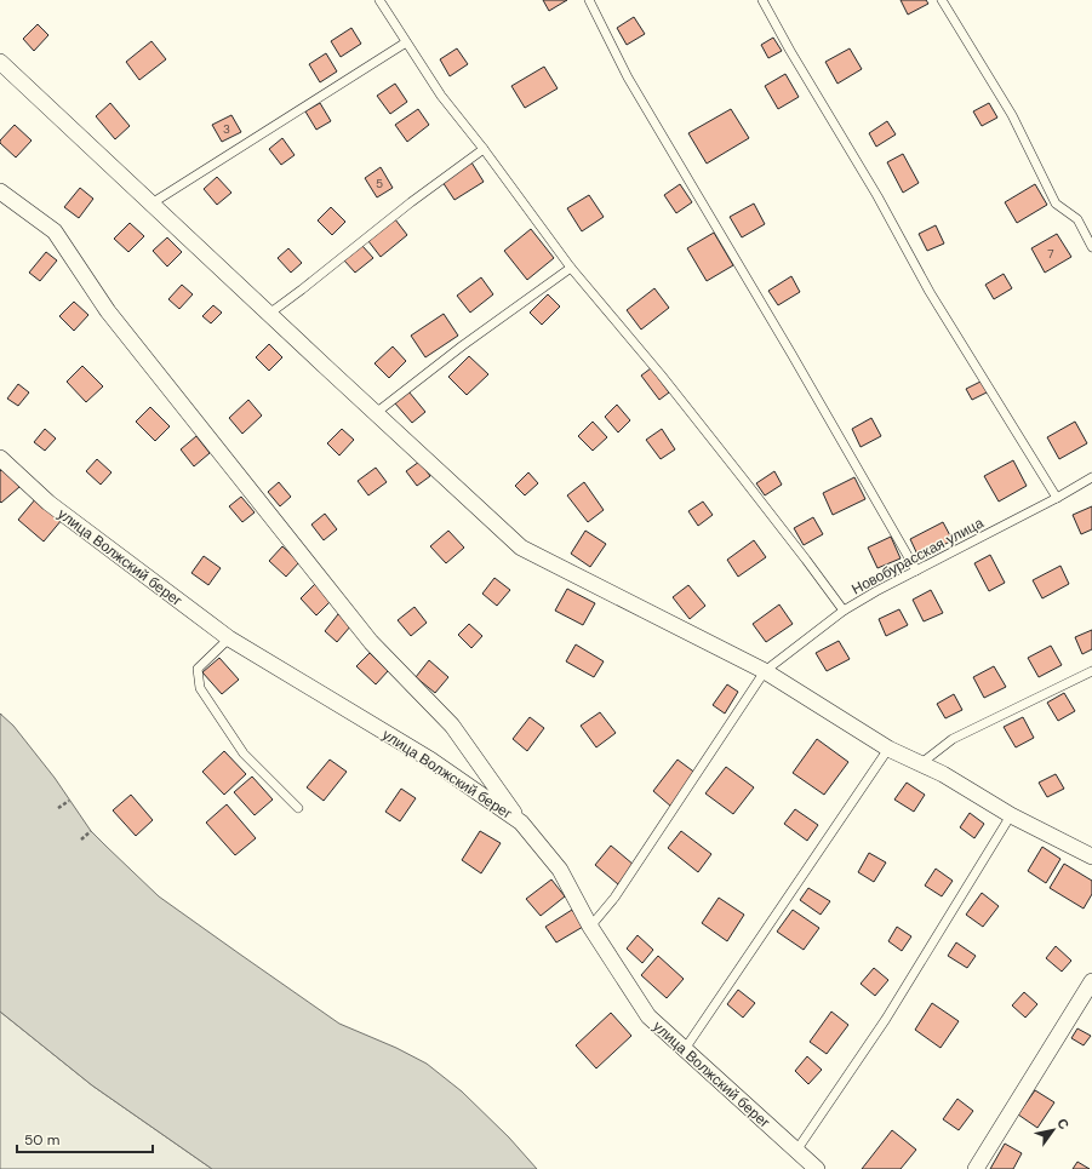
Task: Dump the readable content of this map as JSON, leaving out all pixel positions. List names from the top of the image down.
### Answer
{
  "streets": {
    "street": ["улица Волжский берег"],
    "lane": ["Новобурасская улица"]
  },
  "crossings": [
    ["Новобурасская улица", "улица Волжский берег"]
  ],
  "house_numbers": ["3", "5", "7"],
  "scale_bar": "50 m",
  "north": "top right"
}
